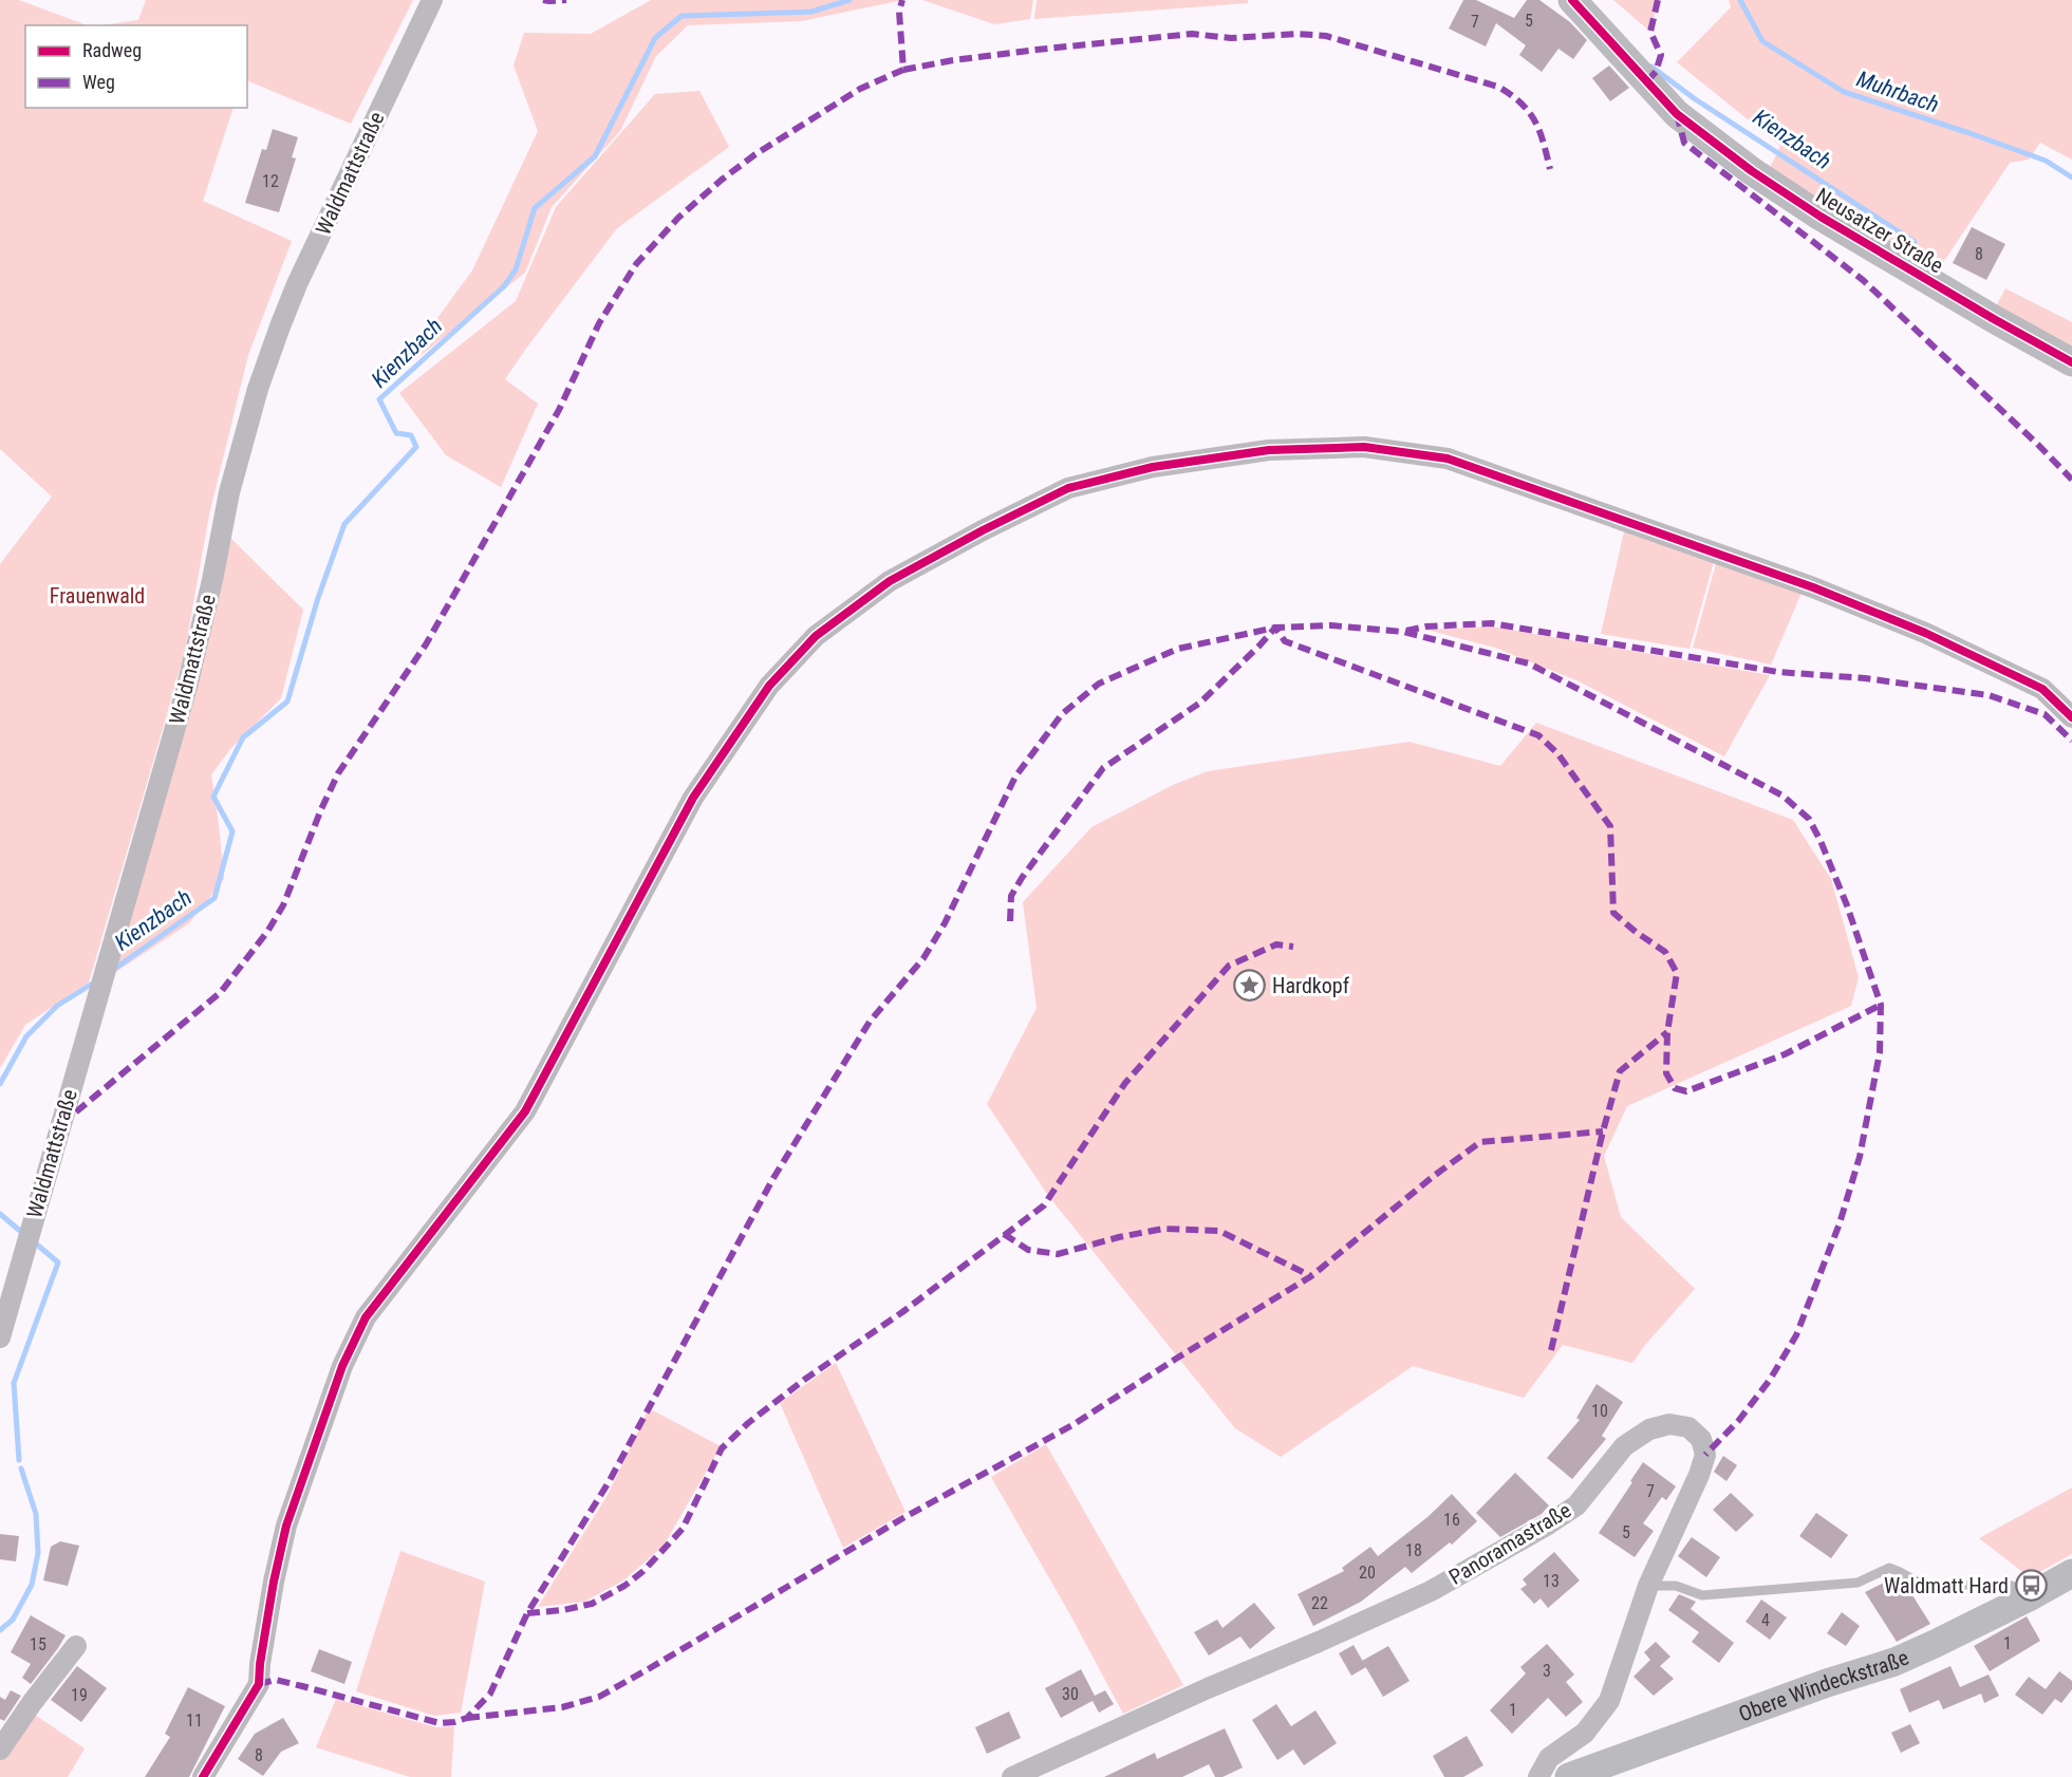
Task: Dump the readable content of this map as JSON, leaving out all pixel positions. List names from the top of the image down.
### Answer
{
  "streets": {
    "main road": ["Neusatzer Straße", "Obere Windeckstraße"],
    "street": ["Waldmattstraße", "Panoramastraße"]
  },
  "water": ["Muhrbach", "Kienzbach"],
  "parks": ["Frauenwald"],
  "places": {
    "place": ["Hardkopf"],
    "bus stop": ["Waldmatt Hard"]
  },
  "house_numbers": [
    "5",
    "7",
    "12",
    "8",
    "10",
    "7",
    "16",
    "5",
    "18",
    "20",
    "13",
    "22",
    "4",
    "1",
    "15",
    "3",
    "30",
    "19",
    "1",
    "11",
    "8"
  ],
  "legend": ["Radweg", "Weg"]
}
